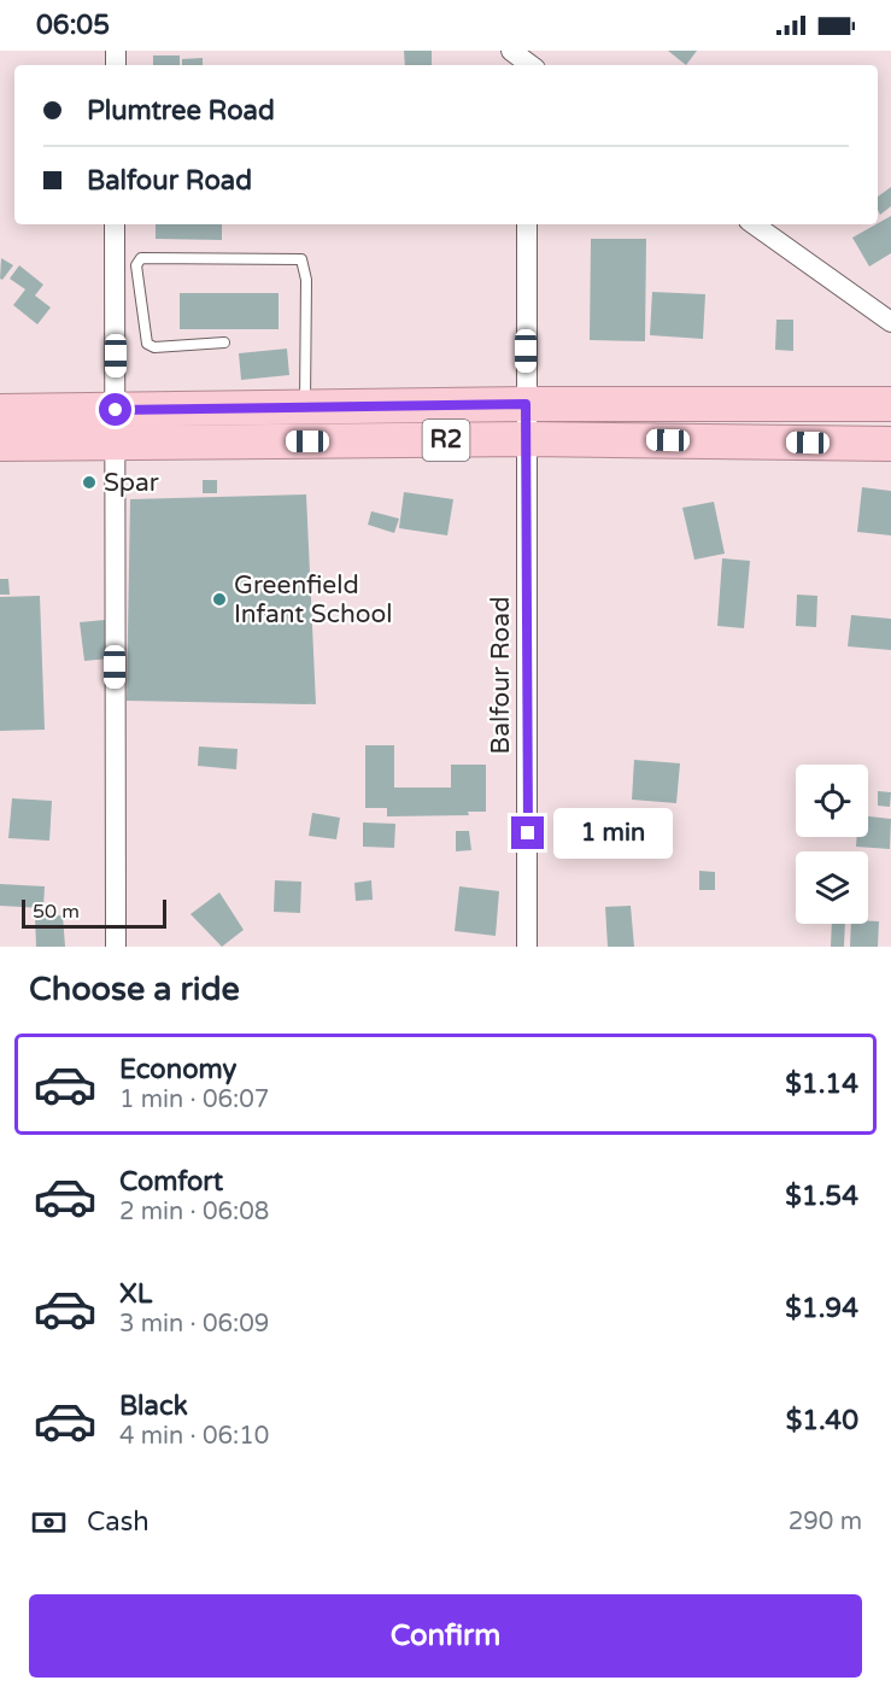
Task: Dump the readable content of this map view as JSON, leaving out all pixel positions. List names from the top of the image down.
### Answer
{
  "streets": {
    "highway": ["R2"],
    "street": ["Balfour Road"]
  },
  "crossings": [
    ["R2", "Balfour Road"]
  ],
  "places": ["Spar", "Greenfield Infant School"],
  "scale_bar": "50 m",
  "page": {
    "status": "06:05",
    "banner": ["Plumtree Road", "Balfour Road"],
    "bubble": "1 min",
    "scale": "50 m",
    "heading": "Choose a ride",
    "list": [
      {
        "name": "Economy",
        "note": "1 min · 06:07",
        "value": "$1.14"
      },
      {
        "name": "Comfort",
        "note": "2 min · 06:08",
        "value": "$1.54"
      },
      {
        "name": "XL",
        "note": "3 min · 06:09",
        "value": "$1.94"
      },
      {
        "name": "Black",
        "note": "4 min · 06:10",
        "value": "$1.40"
      }
    ],
    "pay": ["Cash", "290 m"],
    "buttons": "Confirm"
  }
}
